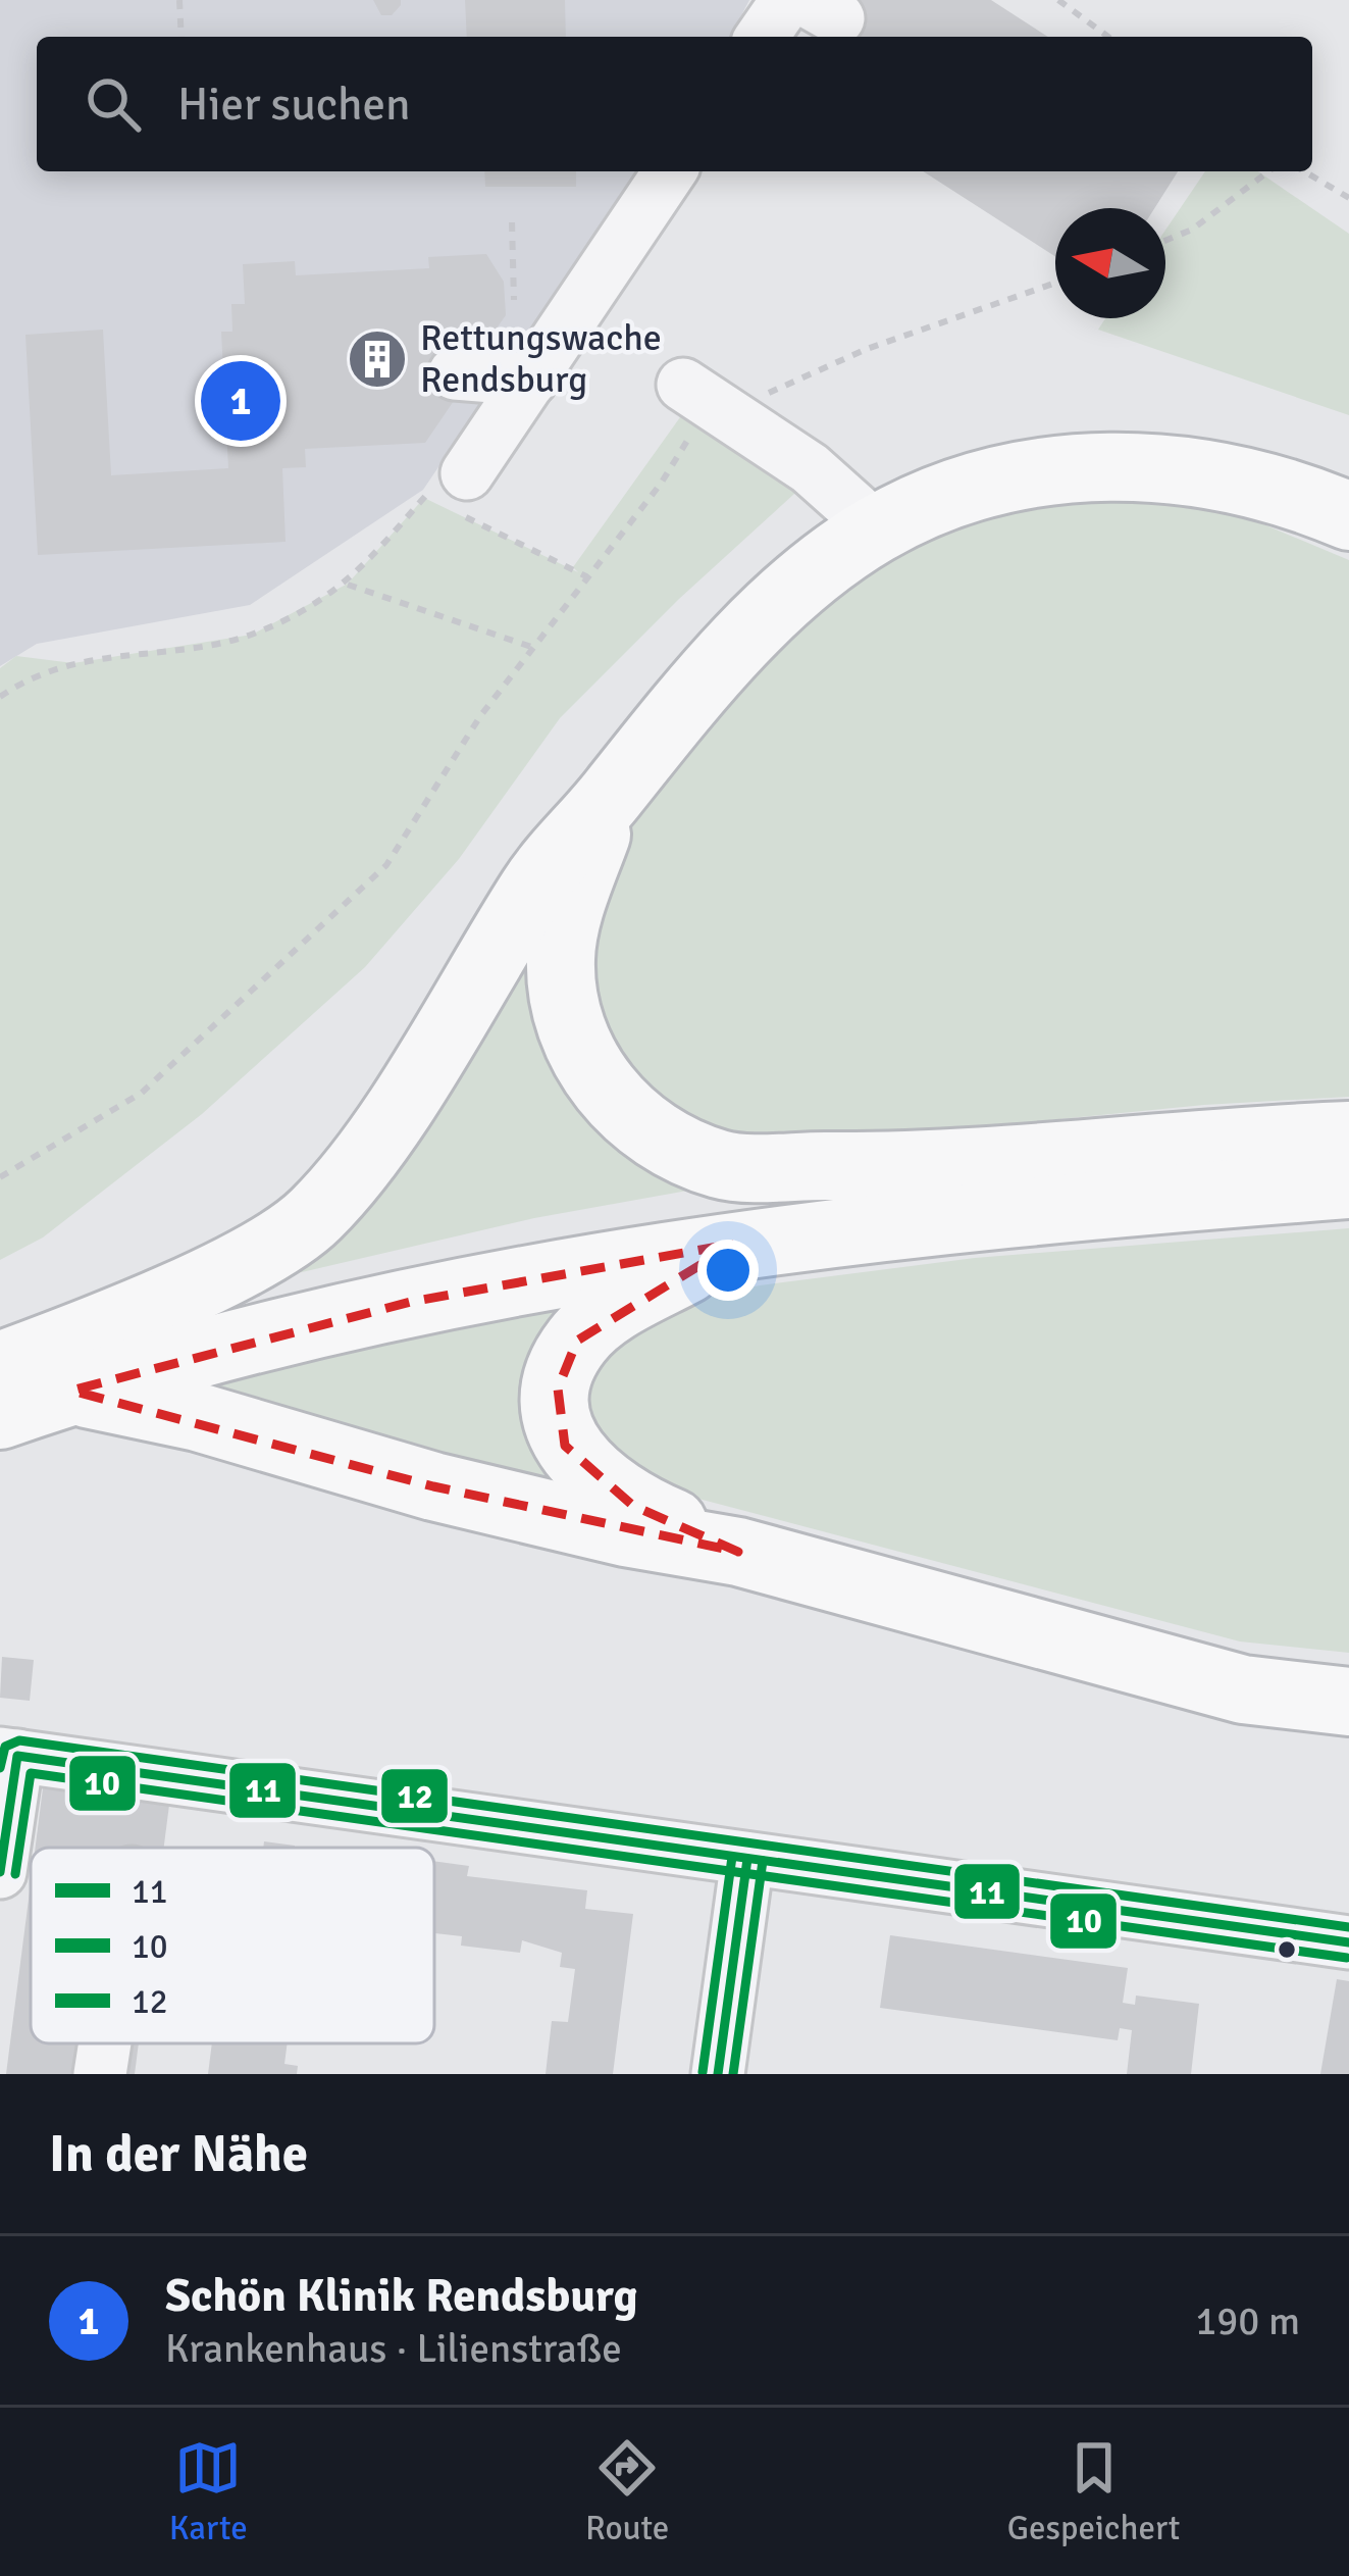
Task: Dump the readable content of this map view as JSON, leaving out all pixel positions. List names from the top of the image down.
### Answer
{
  "places": {
    "building": ["Rettungswache Rendsburg"]
  },
  "lines": ["transit line 12", "transit line 11", "transit line 10"],
  "legend": ["11", "10", "12"],
  "north": "left",
  "page": {
    "search": "Hier suchen",
    "pins": "1",
    "heading": "In der Nähe",
    "list": [
      {
        "mark": "1",
        "name": "Schön Klinik Rendsburg",
        "note": "Krankenhaus · Lilienstraße",
        "value": "190 m"
      }
    ],
    "nav": ["Karte", "Route", "Gespeichert"]
  }
}
